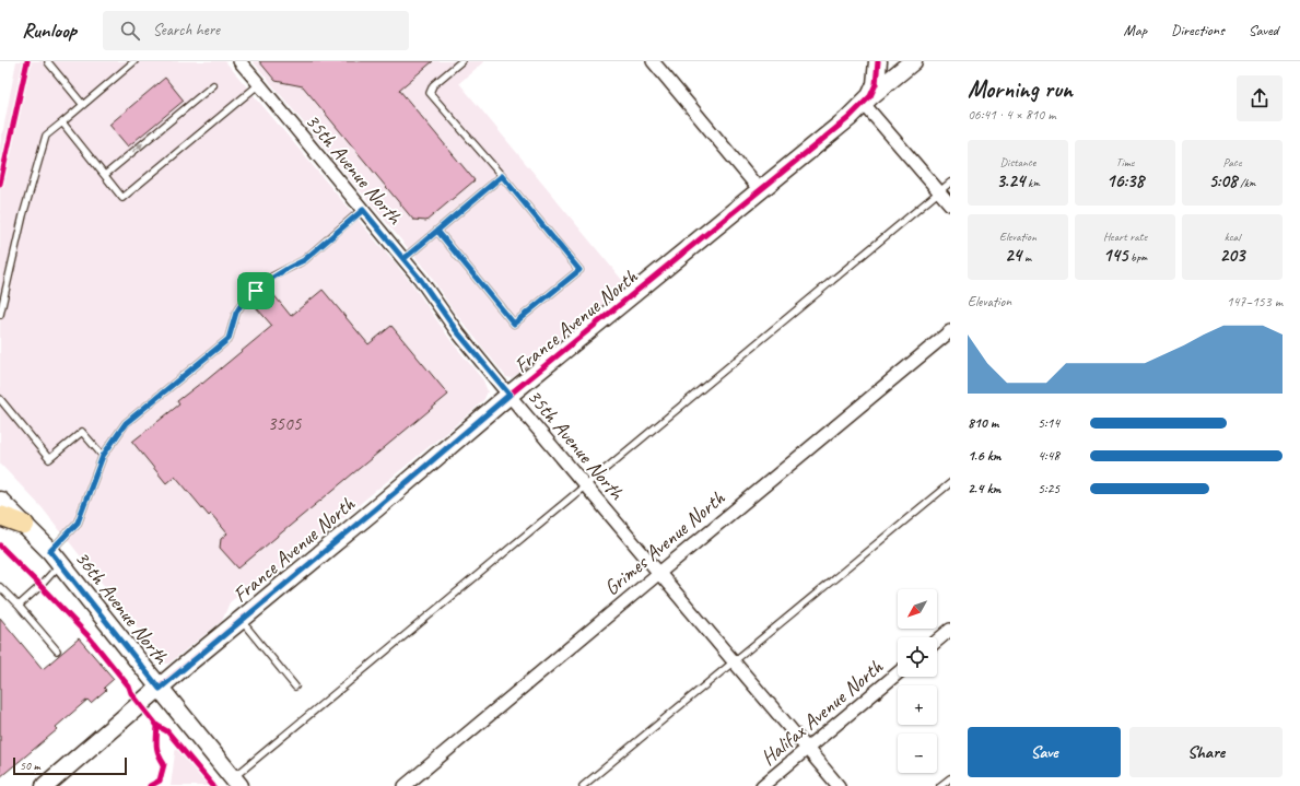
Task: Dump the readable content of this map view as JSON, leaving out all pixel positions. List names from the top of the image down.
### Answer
{
  "streets": {
    "street": [
      "35th Avenue North",
      "France Avenue North",
      "Grimes Avenue North",
      "36th Avenue North",
      "Halifax Avenue North"
    ]
  },
  "crossings": [
    ["35th Avenue North", "France Avenue North"],
    ["35th Avenue North", "Grimes Avenue North"],
    ["35th Avenue North", "Halifax Avenue North"],
    ["France Avenue North", "36th Avenue North"]
  ],
  "house_numbers": ["3505"],
  "scale_bar": "50 m",
  "north": "bottom left",
  "page": {
    "header": "Runloop",
    "search": "Search here",
    "nav": ["Map", "Directions", "Saved"],
    "heading": ["Morning run", "06:41 · 4 × 810 m"],
    "stats": [
      ["Distance", "3.24 km"],
      ["Time", "16:38"],
      ["Pace", "5:08 /km"],
      ["Elevation", "24 m"],
      ["Heart rate", "145 bpm"],
      ["kcal", "203"]
    ],
    "chart": ["Elevation", "147–153 m"],
    "list": [
      {
        "name": "810 m",
        "note": "5:14"
      },
      {
        "name": "1.6 km",
        "note": "4:48"
      },
      {
        "name": "2.4 km",
        "note": "5:25"
      }
    ],
    "map_buttons": ["+", "−"],
    "buttons": ["Save", "Share"],
    "scale": "50 m"
  }
}
